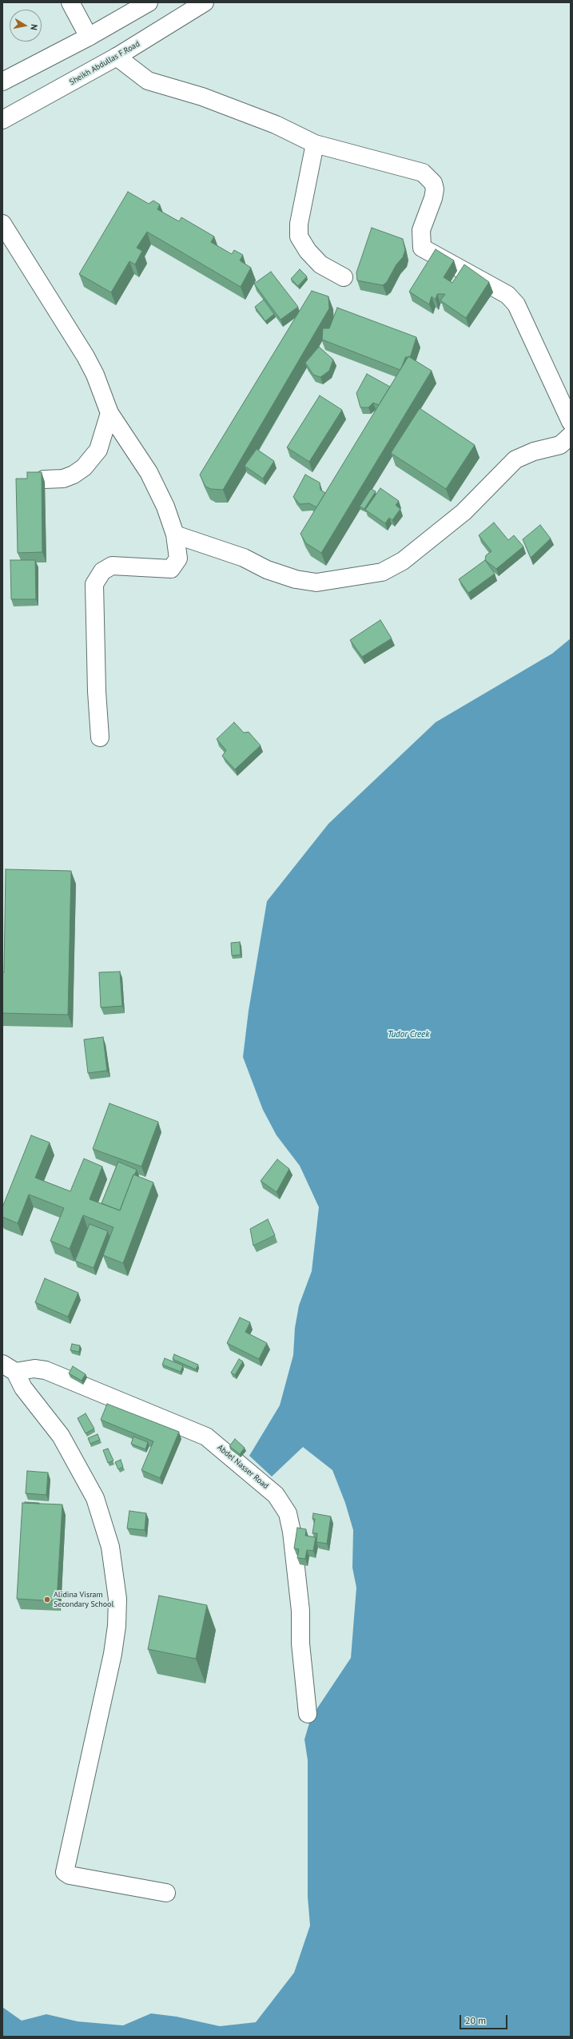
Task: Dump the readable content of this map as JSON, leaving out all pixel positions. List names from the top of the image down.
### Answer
{
  "streets": {
    "street": ["Sheikh Abdullas F.Road", "Abdel Nasser Road"]
  },
  "water": ["Tudor Creek"],
  "places": ["Alidina Visram Secondary School"],
  "scale_bar": "20 m",
  "north": "right"
}
